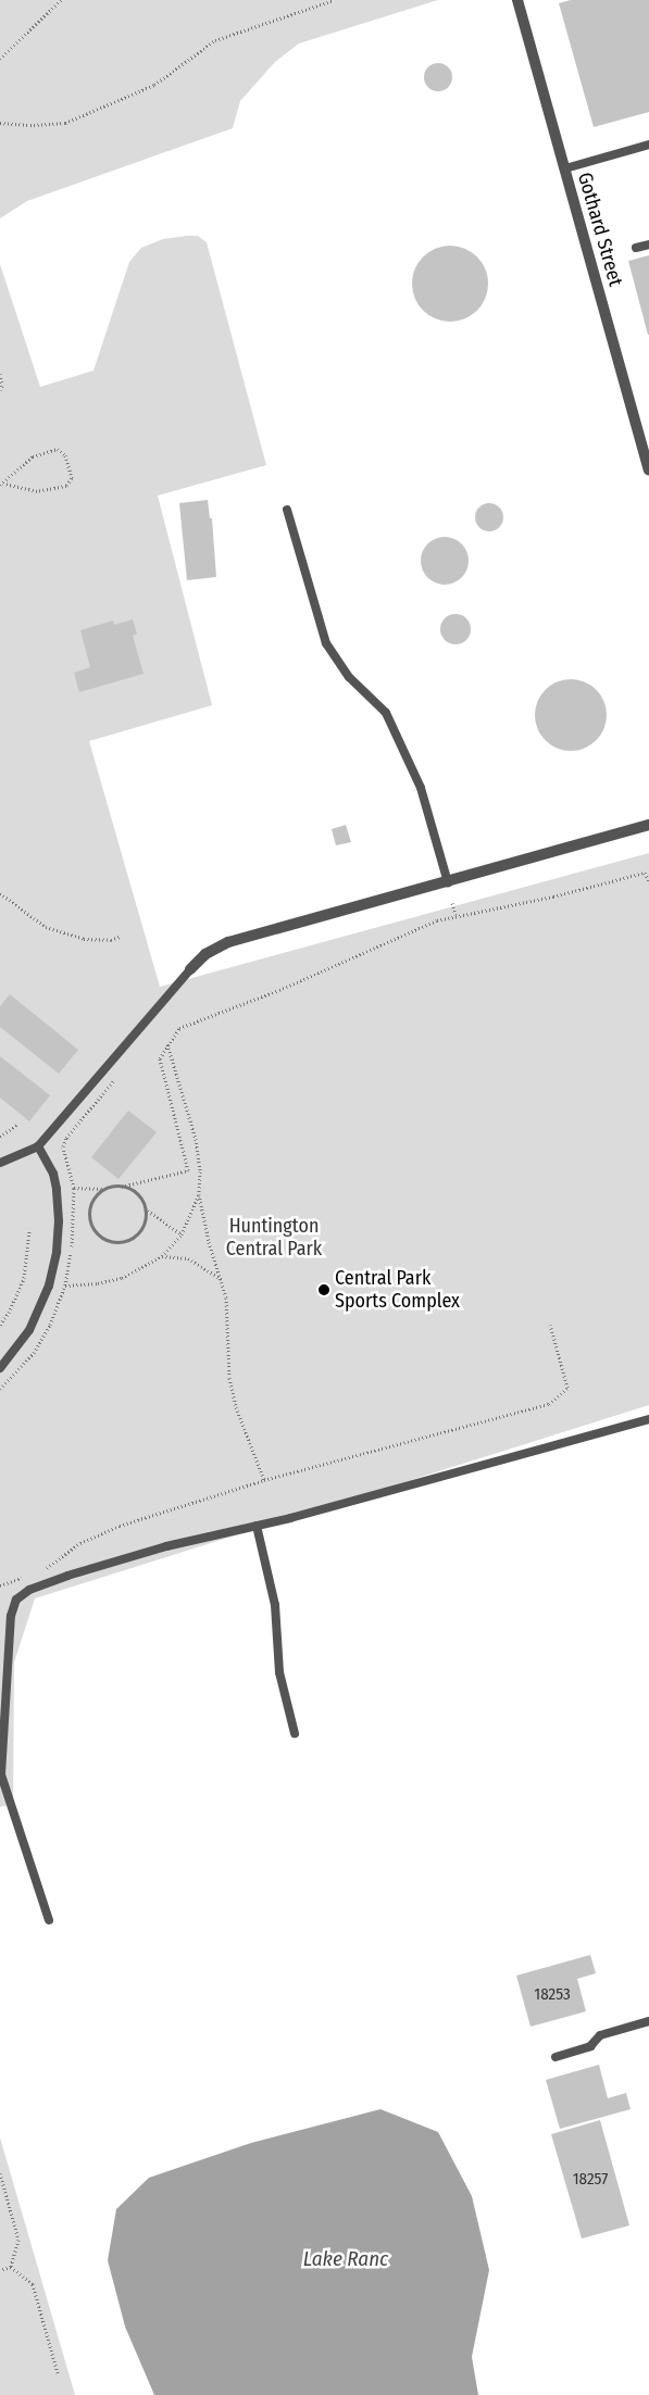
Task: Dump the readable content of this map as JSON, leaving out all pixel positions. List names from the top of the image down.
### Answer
{
  "streets": {
    "street": ["Gothard Street"]
  },
  "water": ["Lake Ranc"],
  "parks": ["Huntington Central Park"],
  "places": ["Central Park Sports Complex"],
  "house_numbers": ["18253", "18257"]
}
